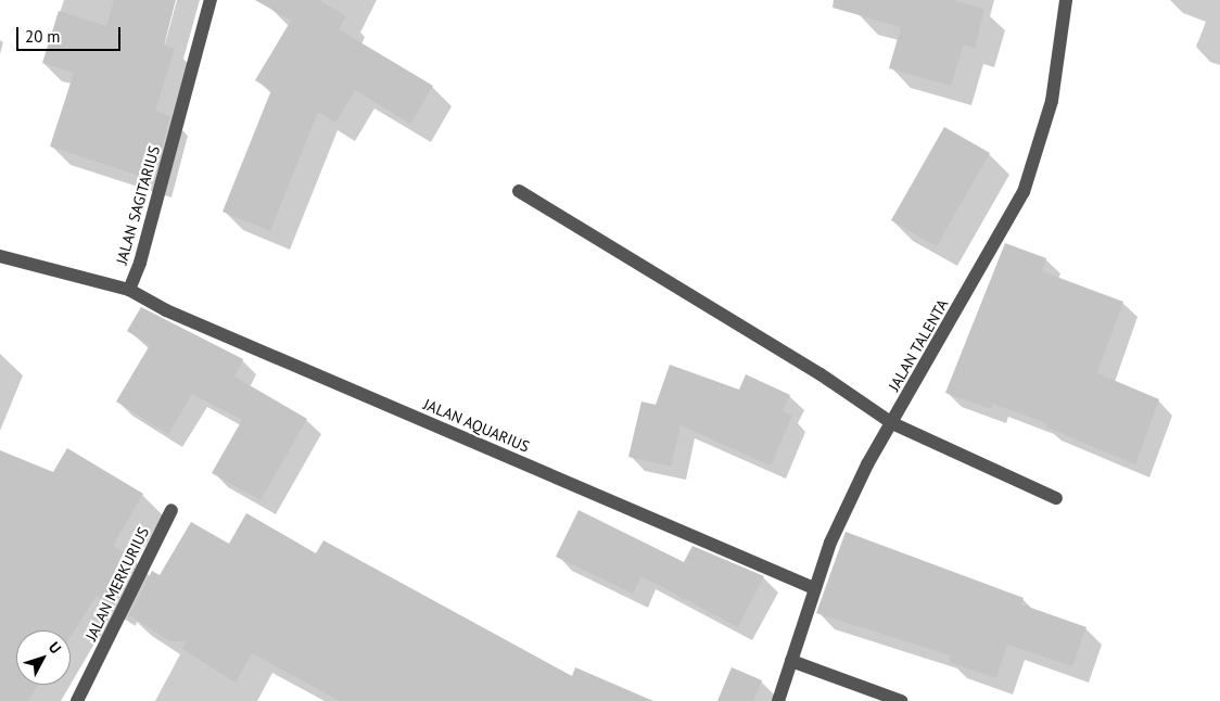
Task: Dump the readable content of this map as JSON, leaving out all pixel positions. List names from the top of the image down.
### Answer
{
  "streets": {
    "street": [
      "JALAN SAGITARIUS",
      "JALAN TALENTA",
      "JALAN AQUARIUS",
      "JALAN MERKURIUS"
    ]
  },
  "crossings": [
    ["JALAN SAGITARIUS", "JALAN AQUARIUS"],
    ["JALAN TALENTA", "JALAN AQUARIUS"]
  ],
  "scale_bar": "20 m",
  "north": "top right"
}
